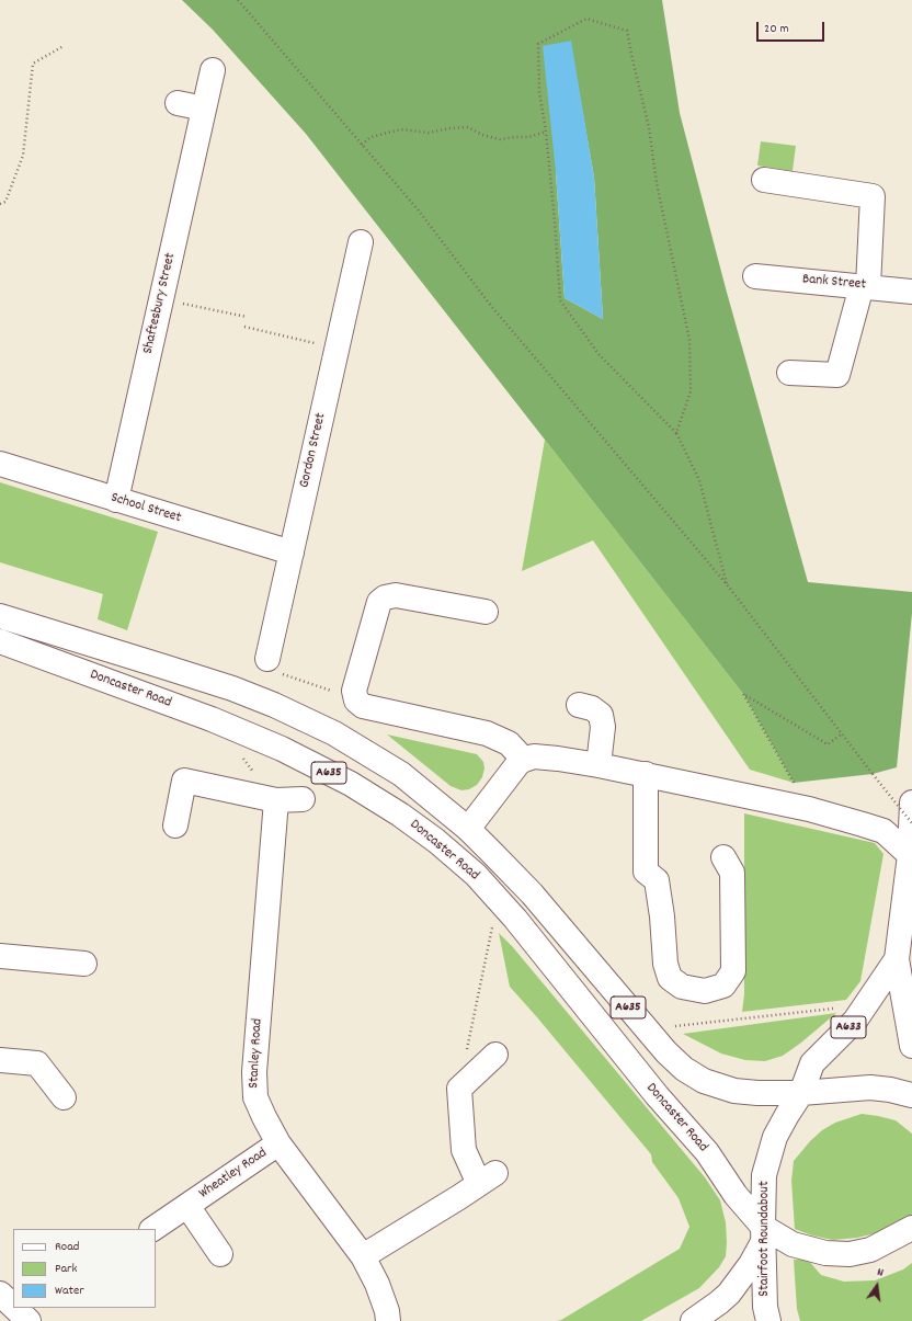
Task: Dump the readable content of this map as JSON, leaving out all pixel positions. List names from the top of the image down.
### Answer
{
  "streets": {
    "main road": [
      "Bank Street",
      "Shaftesbury Street",
      "Gordon Street",
      "School Street",
      "Doncaster Road",
      "A635",
      "A633",
      "Stanley Road",
      "Wheatley Road",
      "Stairfoot Roundabout"
    ]
  },
  "crossings": [
    ["Shaftesbury Street", "School Street"],
    ["Gordon Street", "School Street"],
    ["Doncaster Road", "A635"],
    ["Doncaster Road", "A633"],
    ["Doncaster Road", "Stairfoot Roundabout"],
    ["A635", "A633"],
    ["A635", "Stairfoot Roundabout"],
    ["A633", "Stairfoot Roundabout"],
    ["Stanley Road", "Wheatley Road"]
  ],
  "legend": ["Road", "Park", "Water"],
  "scale_bar": "20 m",
  "north": "top"
}
